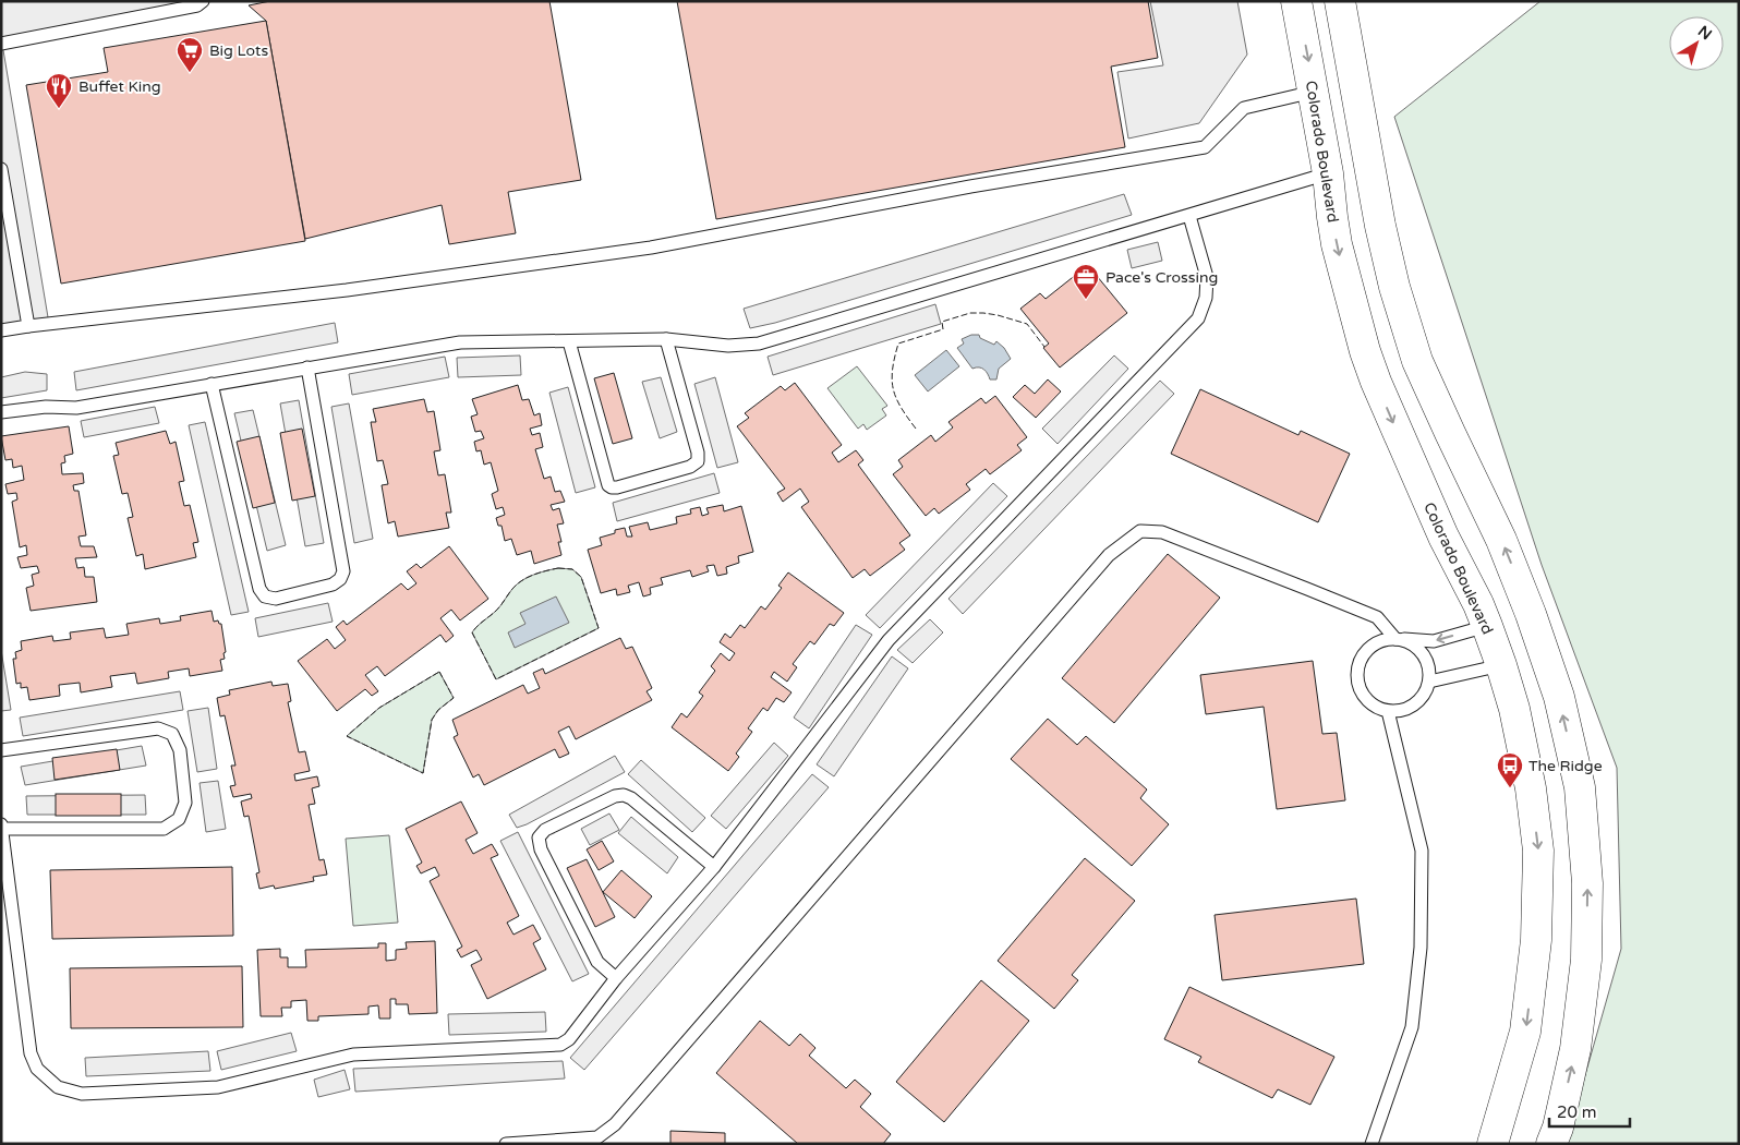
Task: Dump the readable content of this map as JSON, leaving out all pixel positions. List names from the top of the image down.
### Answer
{
  "streets": {
    "street": ["Colorado Boulevard"]
  },
  "places": {
    "supermarket": ["Big Lots"],
    "restaurant": ["Buffet King"],
    "office": ["Pace's Crossing"],
    "bus stop": ["The Ridge"]
  },
  "scale_bar": "20 m",
  "north": "top right"
}
